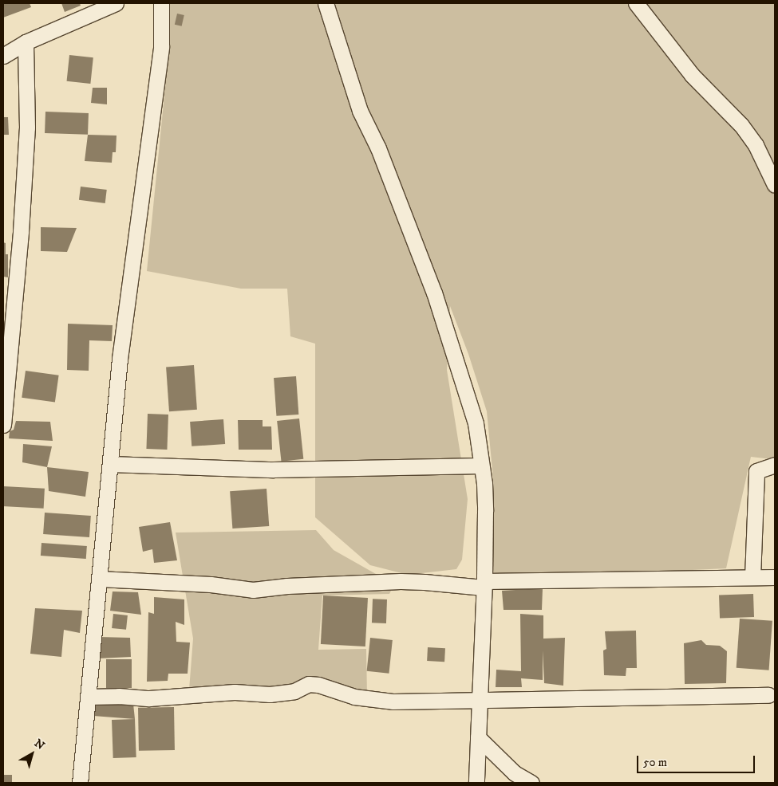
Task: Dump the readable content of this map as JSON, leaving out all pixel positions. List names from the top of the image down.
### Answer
{
  "scale_bar": "50 m",
  "north": "top right"
}
